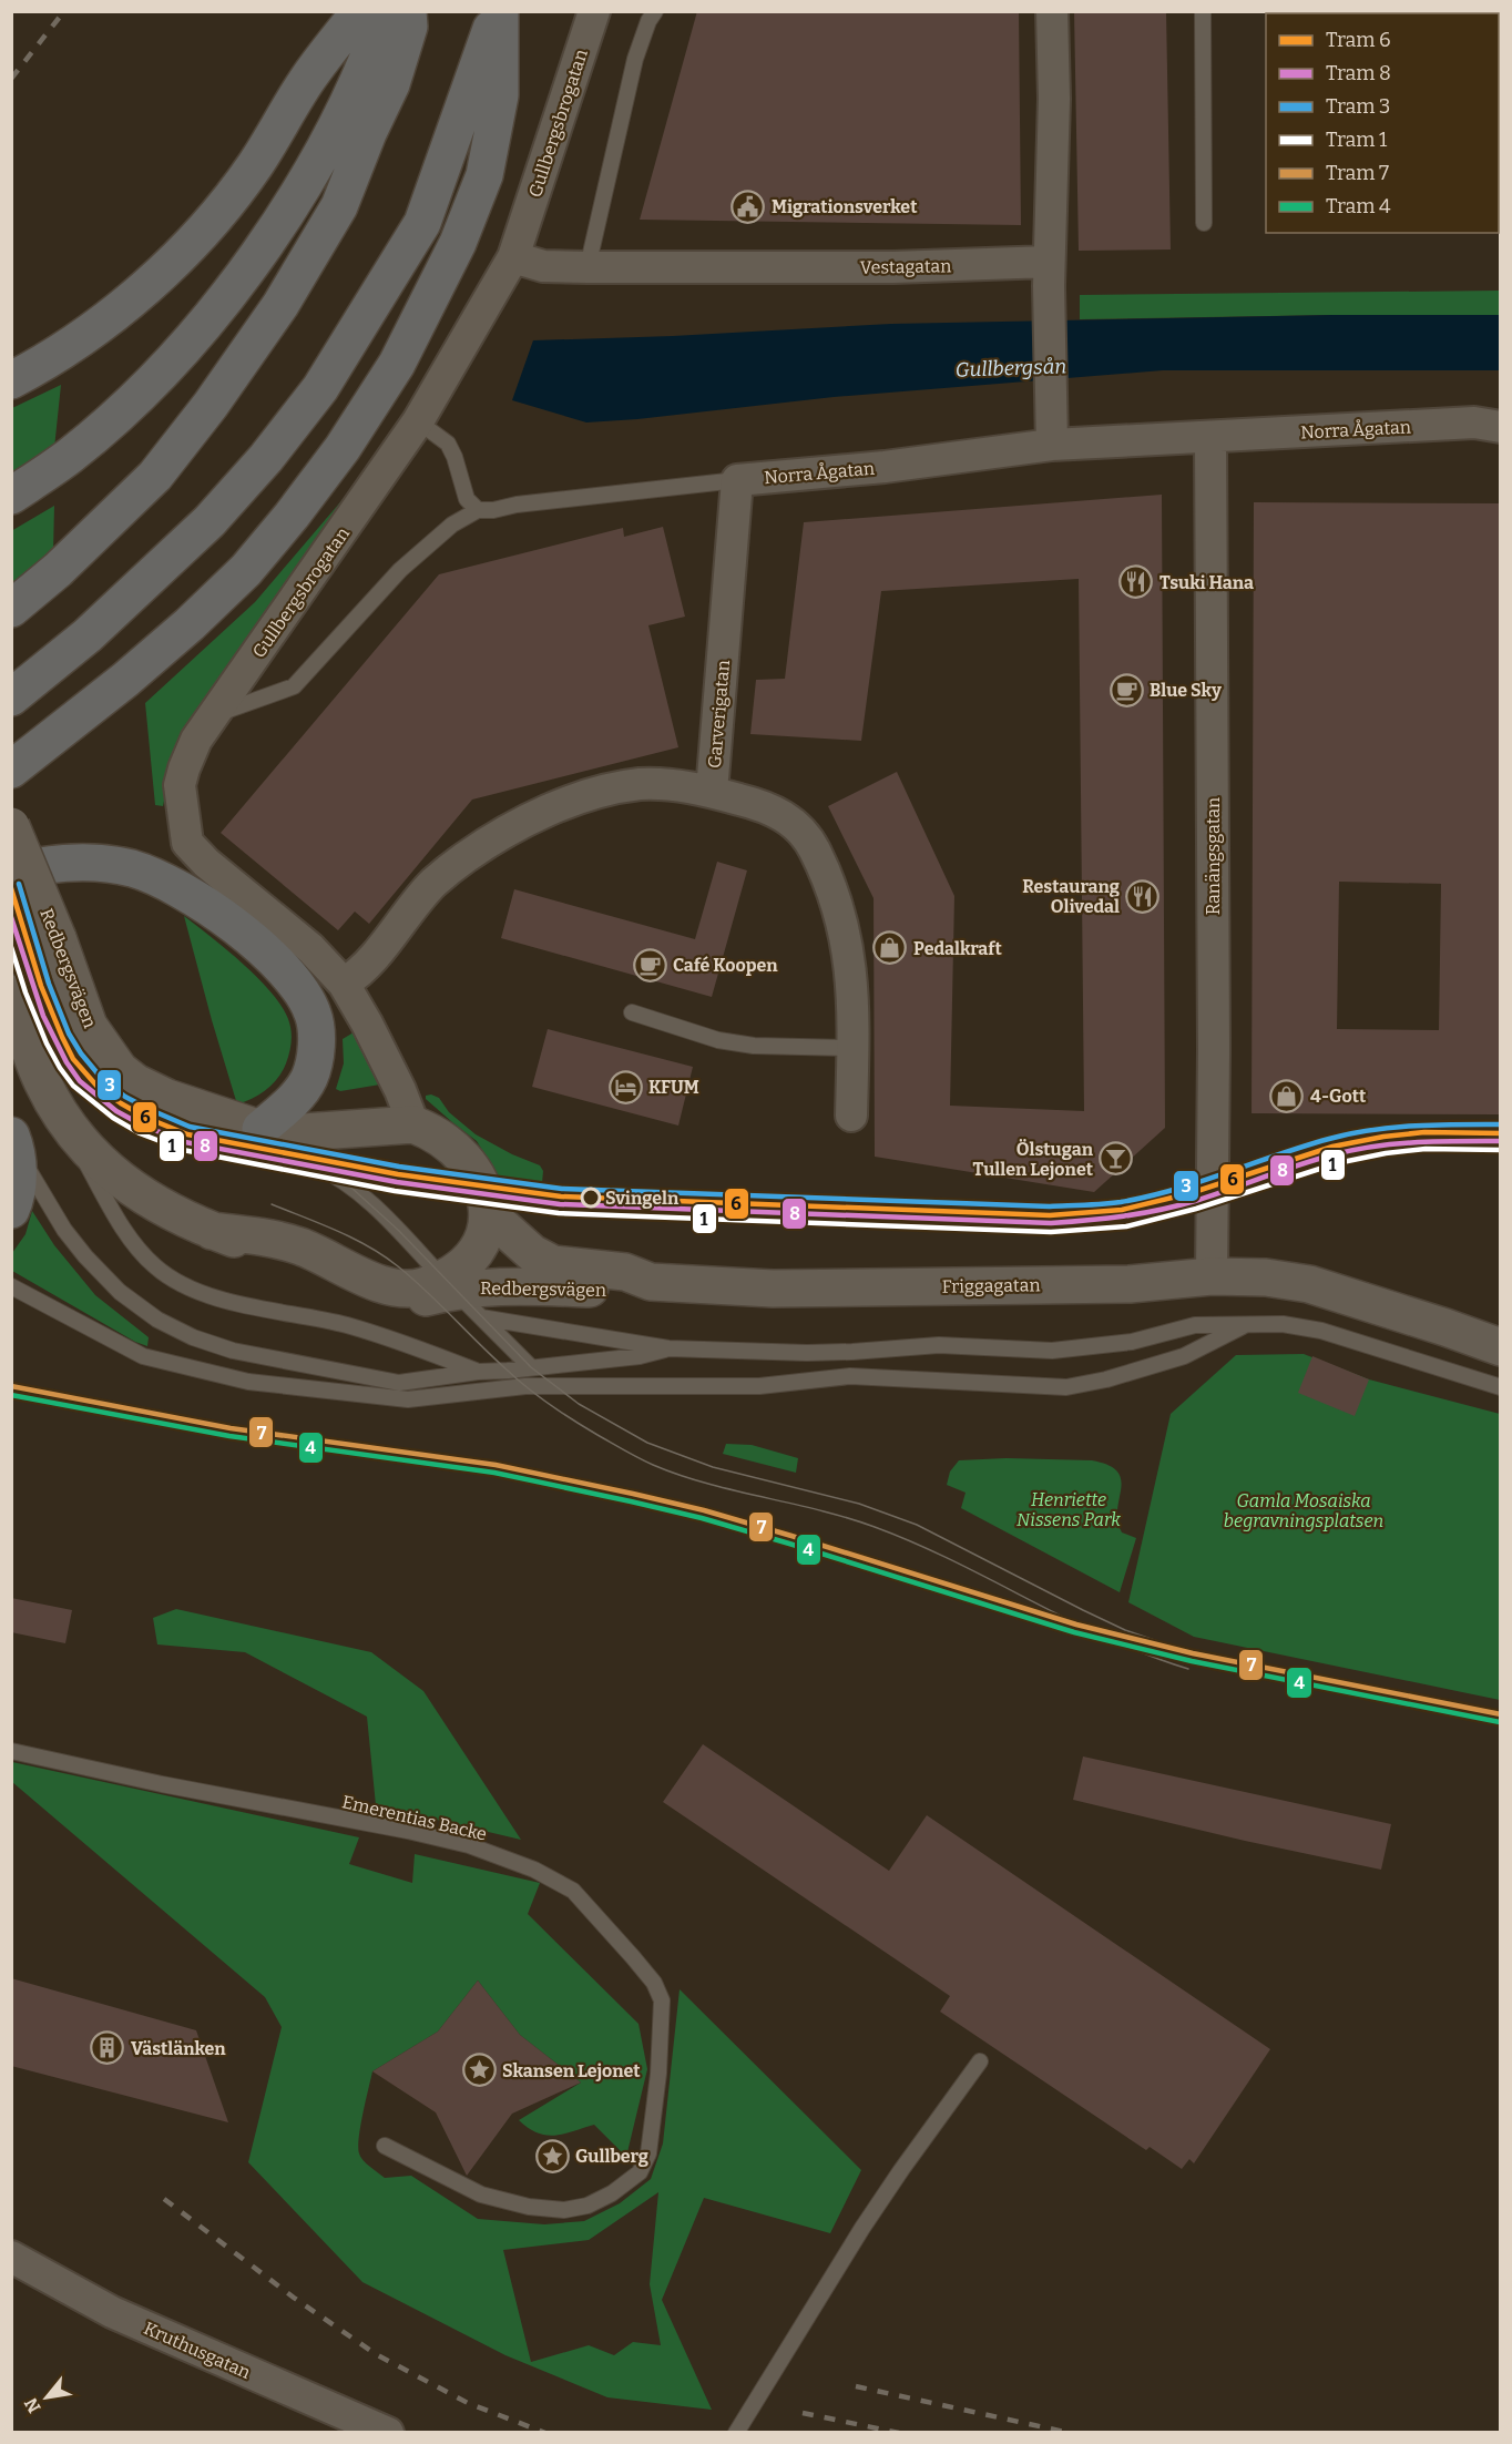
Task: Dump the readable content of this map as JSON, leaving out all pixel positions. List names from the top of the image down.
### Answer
{
  "streets": {
    "main road": ["Redbergsvägen", "Friggagatan"],
    "street": [
      "Gullbergsbrogatan",
      "Vestagatan",
      "Norra Ågatan",
      "Garverigatan",
      "Ranängsgatan",
      "Kruthusgatan"
    ],
    "lane": ["Emerentias Backe"]
  },
  "crossings": [
    ["Gullbergsbrogatan", "Vestagatan"],
    ["Gullbergsbrogatan", "Norra Ågatan"],
    ["Gullbergsbrogatan", "Redbergsvägen"],
    ["Norra Ågatan", "Garverigatan"],
    ["Norra Ågatan", "Ranängsgatan"],
    ["Ranängsgatan", "Friggagatan"],
    ["Redbergsvägen", "Friggagatan"]
  ],
  "water": ["Gullbergsån"],
  "parks": ["Henriette Nissens Park", "Gamla Mosaiska begravningsplatsen"],
  "places": {
    "public building": ["Migrationsverket"],
    "restaurant": ["Tsuki Hana", "Restaurang Olivedal"],
    "cafe": ["Blue Sky", "Café Koopen"],
    "shop": ["Pedalkraft", "4-Gott"],
    "hotel": ["KFUM"],
    "bar": ["Ölstugan Tullen Lejonet"],
    "other": ["Svingeln"],
    "building": ["Västlänken"],
    "place": ["Skansen Lejonet", "Gullberg"]
  },
  "lines": [
    "tram line 3",
    "tram line 6",
    "tram line 8",
    "tram line 1",
    "tram line 7",
    "tram line 4"
  ],
  "legend": [
    "Tram 6",
    "Tram 8",
    "Tram 3",
    "Tram 1",
    "Tram 7",
    "Tram 4"
  ],
  "north": "bottom left"
}
